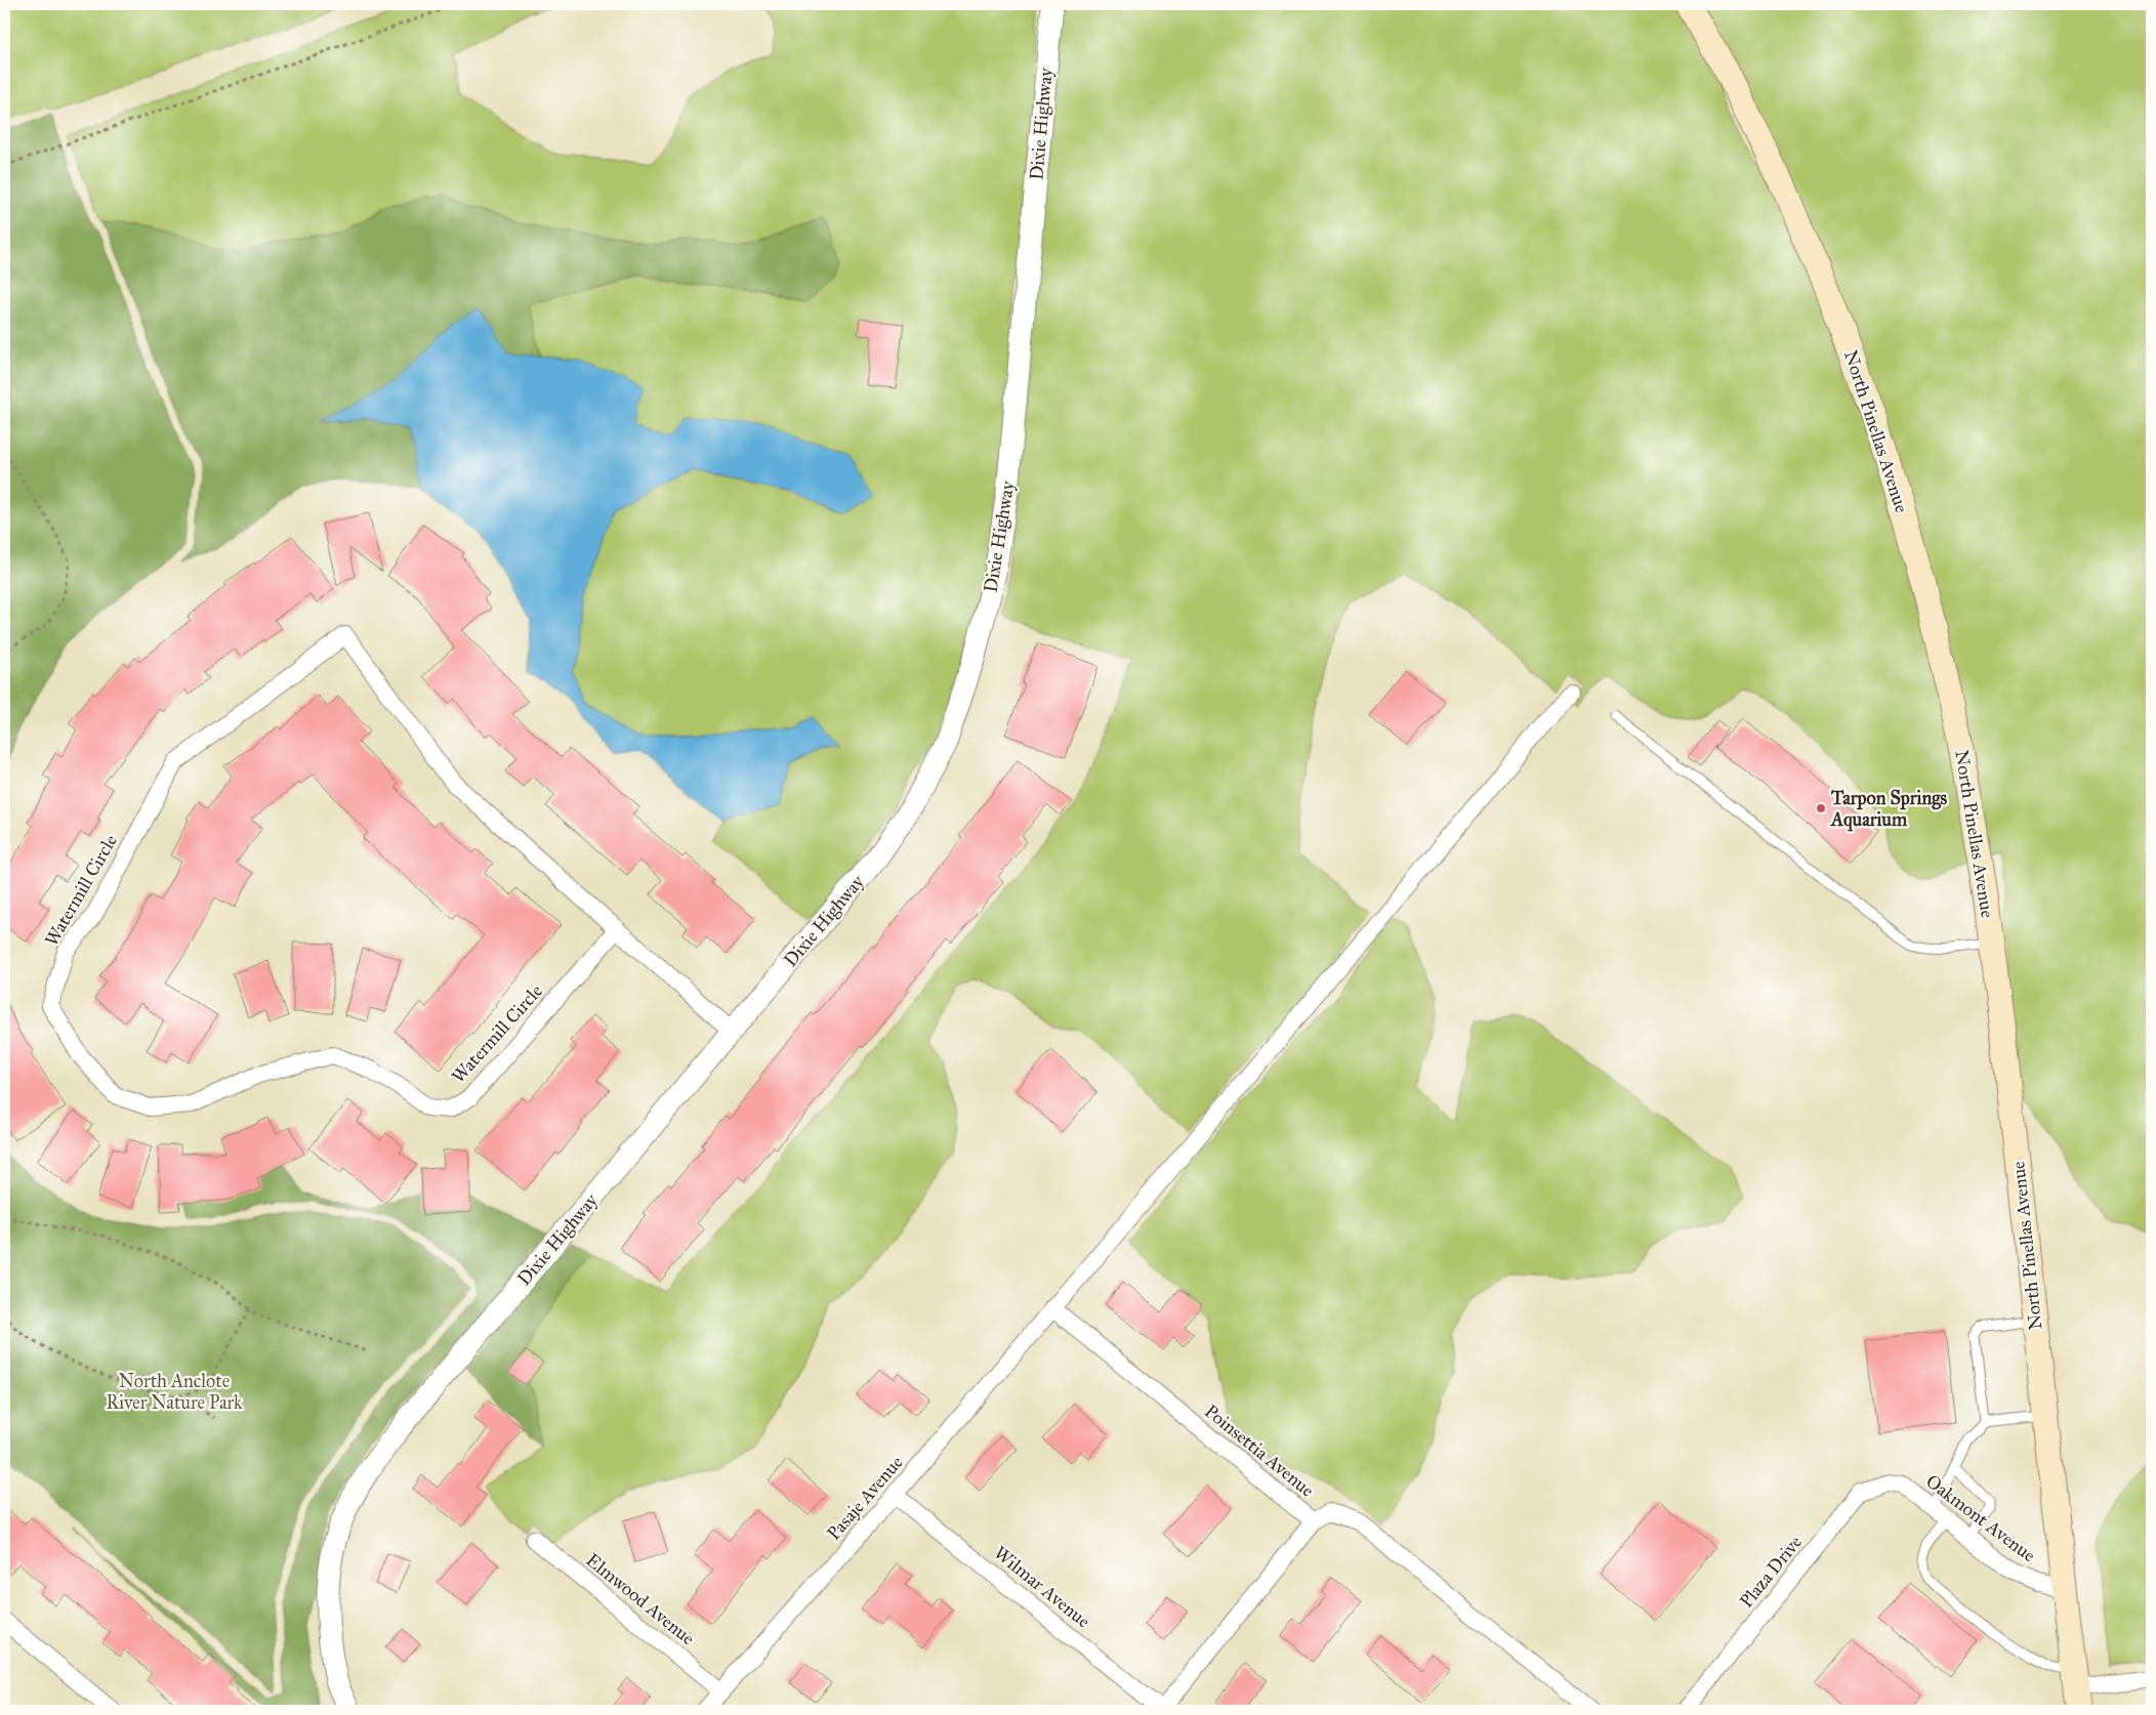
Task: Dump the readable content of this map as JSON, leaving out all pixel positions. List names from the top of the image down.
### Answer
{
  "streets": {
    "main road": ["North Pinellas Avenue"],
    "street": [
      "Dixie Highway",
      "Watermill Circle",
      "Poinsettia Avenue",
      "Pasaje Avenue",
      "Oakmont Avenue",
      "Plaza Drive",
      "Wilmar Avenue",
      "Elmwood Avenue"
    ]
  },
  "crossings": [
    ["Dixie Highway", "Watermill Circle"],
    ["North Pinellas Avenue", "Oakmont Avenue"],
    ["Poinsettia Avenue", "Pasaje Avenue"],
    ["Pasaje Avenue", "Wilmar Avenue"],
    ["Pasaje Avenue", "Elmwood Avenue"],
    ["Oakmont Avenue", "Plaza Drive"]
  ],
  "parks": ["North Anclote River Nature Park"],
  "places": ["Tarpon Springs Aquarium"]
}
